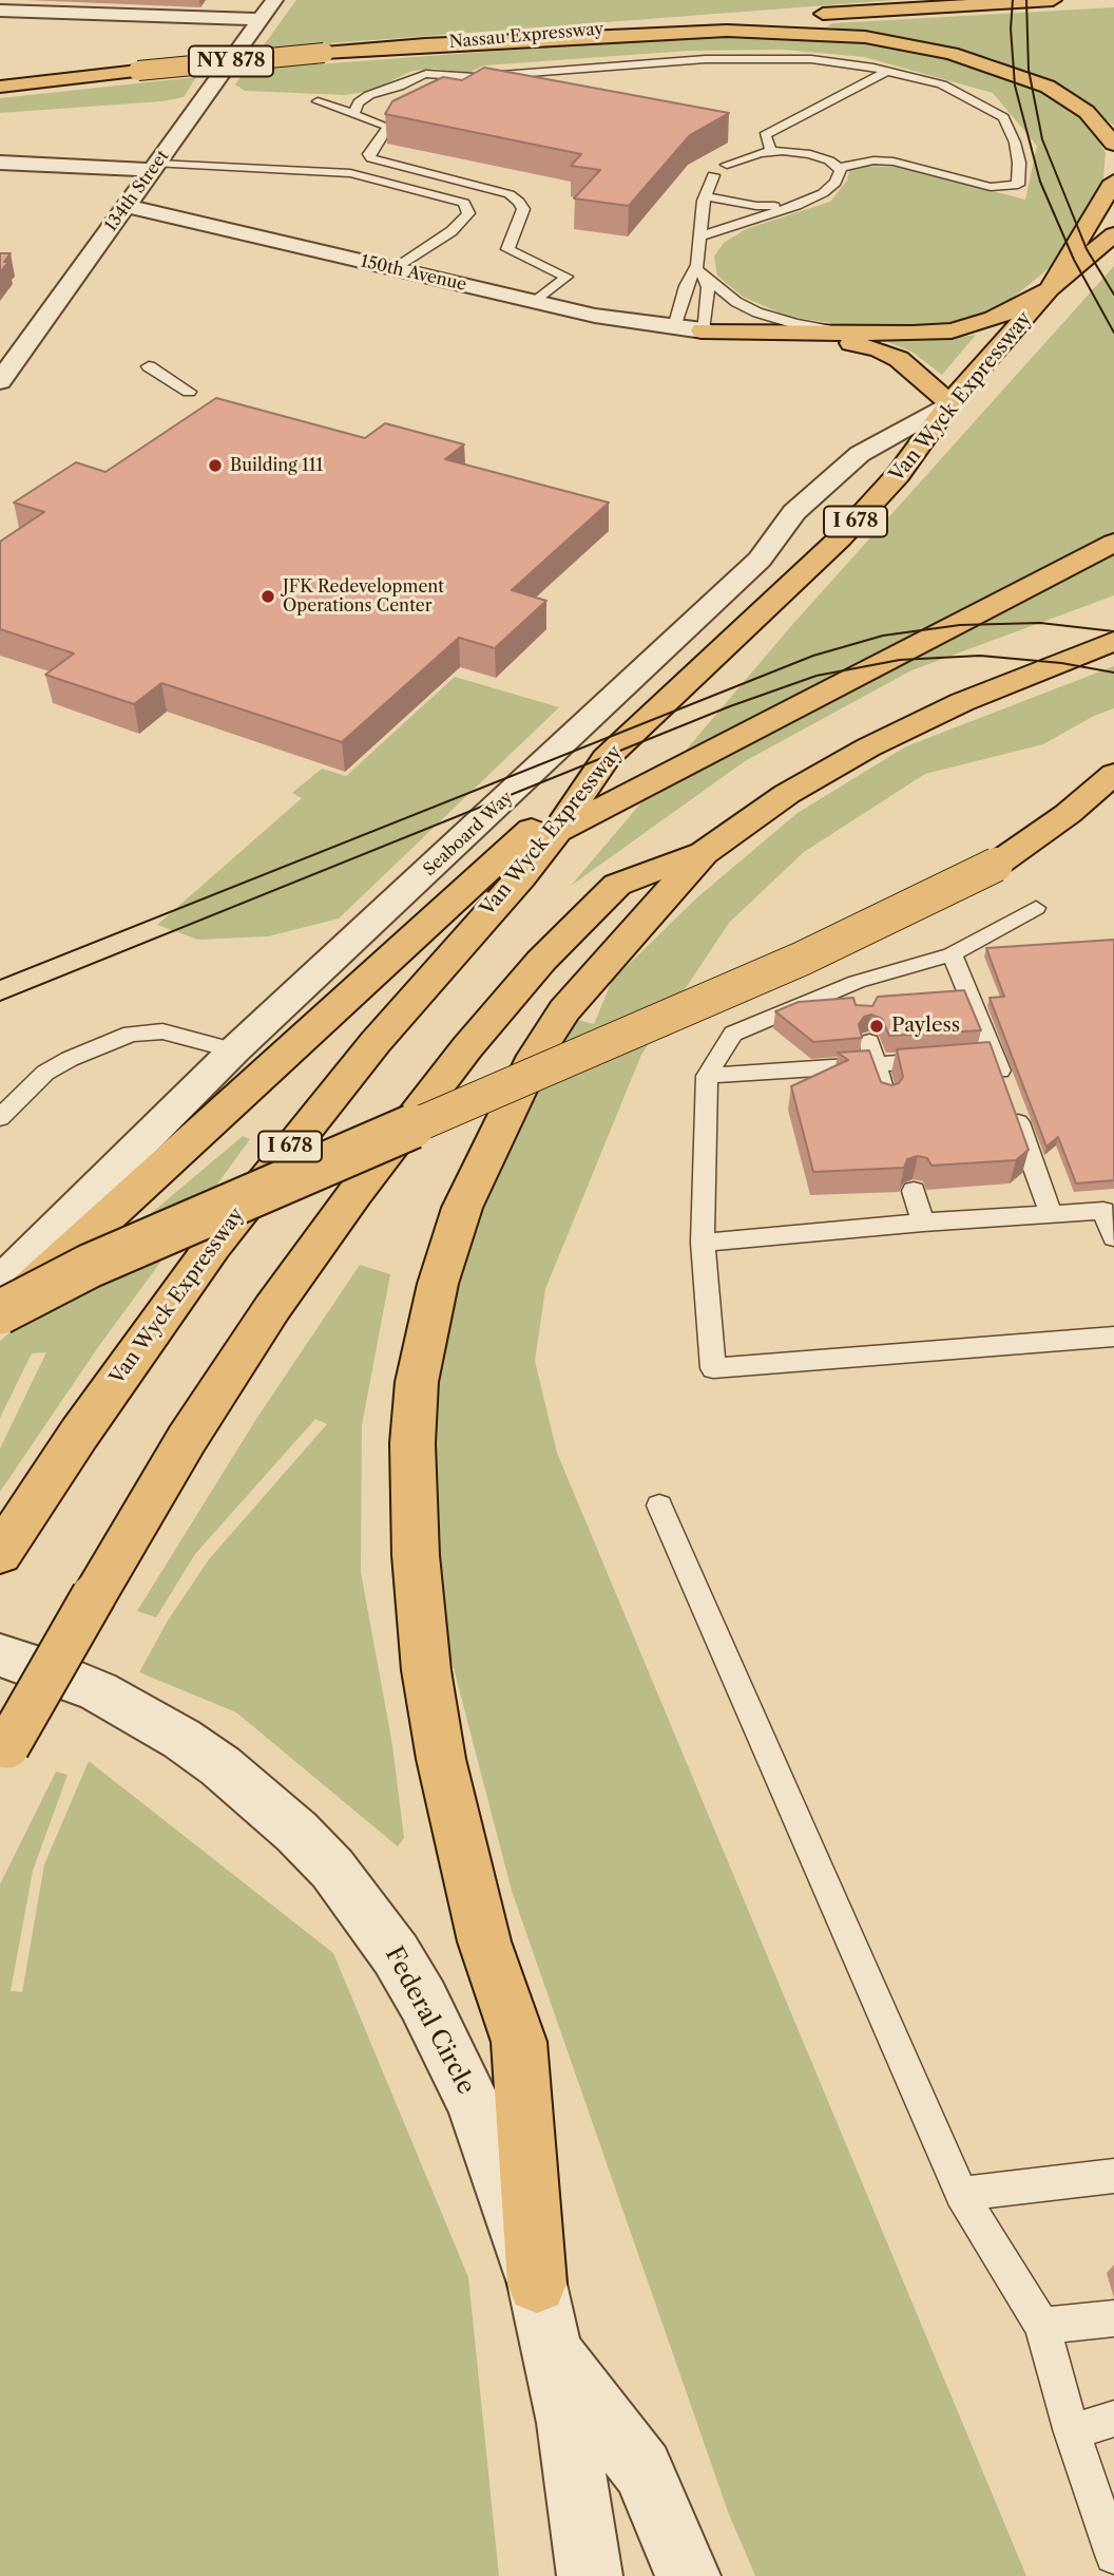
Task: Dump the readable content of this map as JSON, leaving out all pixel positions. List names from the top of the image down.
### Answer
{
  "streets": {
    "highway": [
      "Nassau Expressway",
      "NY 878",
      "Van Wyck Expressway",
      "I 678"
    ],
    "street": [
      "134th Street",
      "150th Avenue",
      "Seaboard Way",
      "Federal Circle"
    ]
  },
  "crossings": [
    ["134th Street", "150th Avenue"],
    ["Van Wyck Expressway", "Seaboard Way"]
  ],
  "places": ["Building 111", "JFK Redevelopment Operations Center", "Payless"]
}
